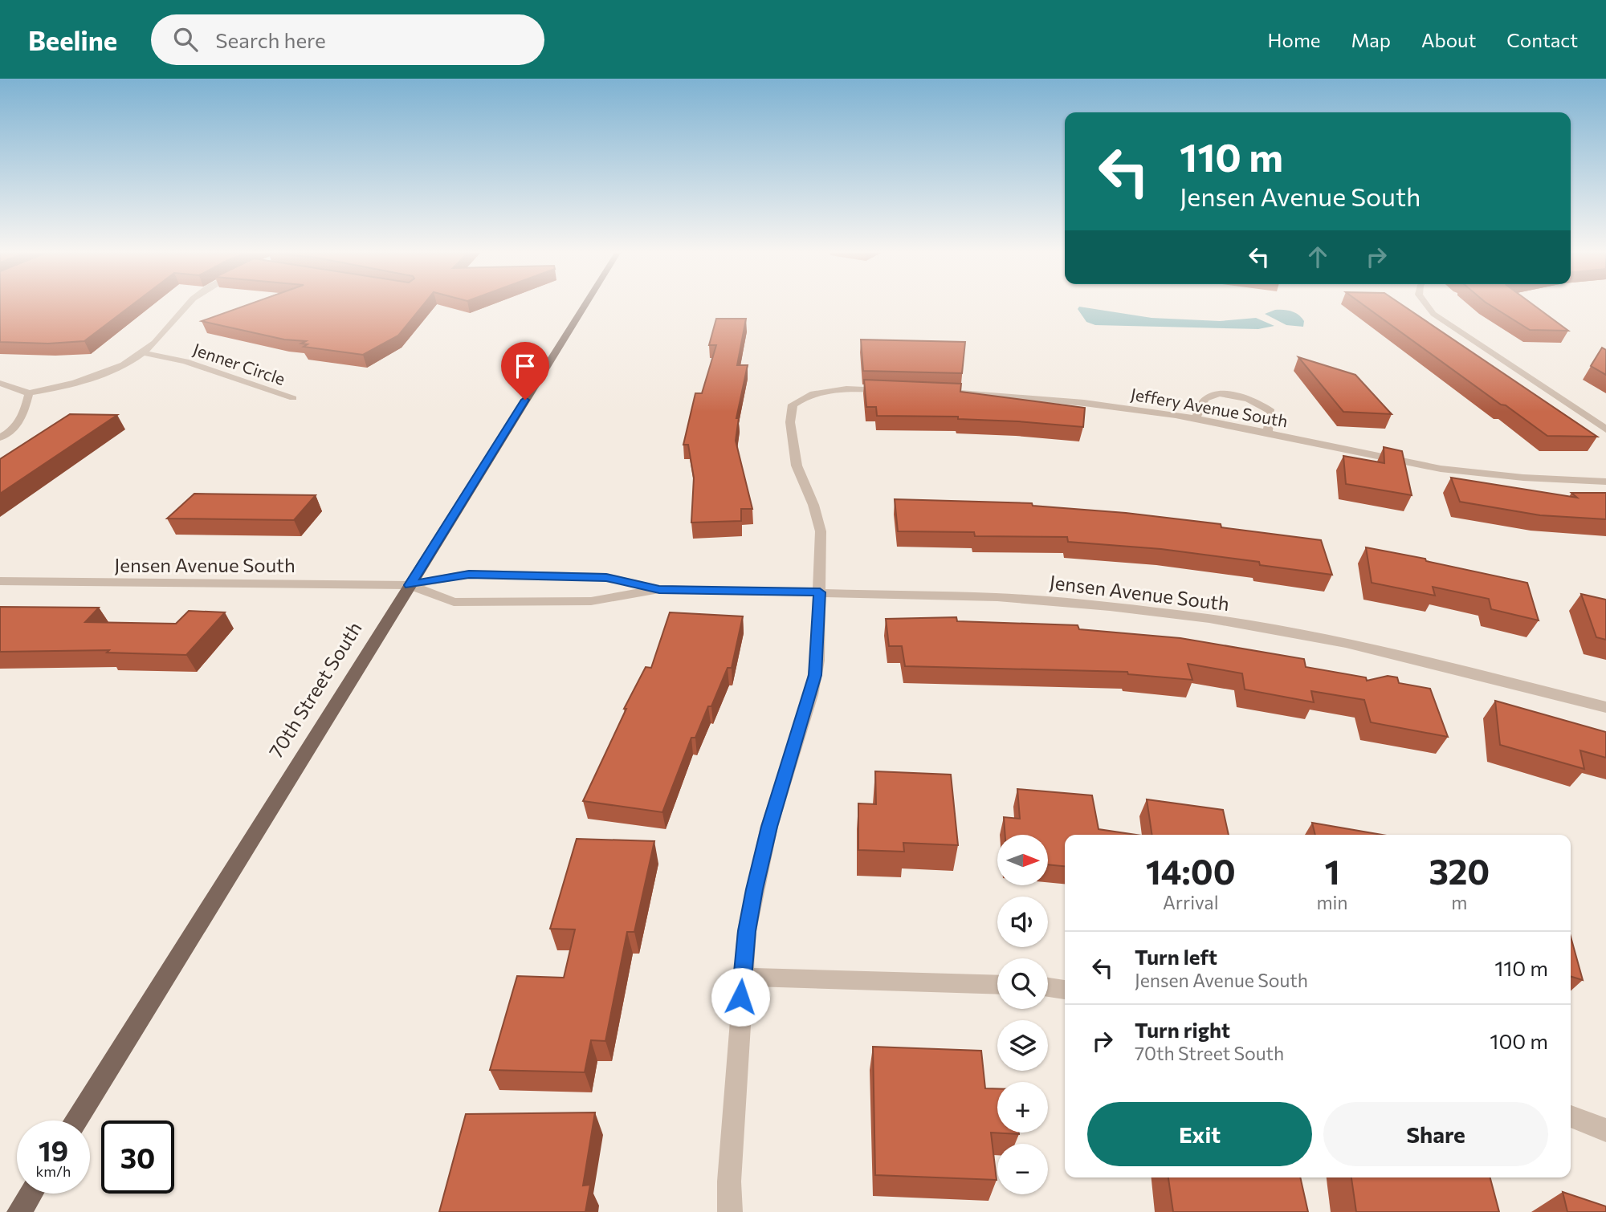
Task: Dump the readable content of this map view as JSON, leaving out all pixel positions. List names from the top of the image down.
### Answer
{
  "streets": {
    "main road": ["70th Street South"],
    "street": ["Jenner Circle", "Jeffery Avenue South", "Jensen Avenue South"]
  },
  "crossings": [
    ["Jensen Avenue South", "70th Street South"]
  ],
  "north": "right",
  "page": {
    "header": "Beeline",
    "search": "Search here",
    "nav": [
      "Home",
      "Map",
      "About",
      "Contact"
    ],
    "turn": ["110 m", "Jensen Avenue South"],
    "map_buttons": ["+", "−"],
    "eta": [
      "14:00",
      "Arrival",
      "1",
      "min",
      "320",
      "m"
    ],
    "list": [
      {
        "name": "Turn left",
        "note": "Jensen Avenue South",
        "value": "110 m"
      },
      {
        "name": "Turn right",
        "note": "70th Street South",
        "value": "100 m"
      }
    ],
    "buttons": ["Exit", "Share"],
    "speed": "19 km/h",
    "limit": "30"
  }
}
